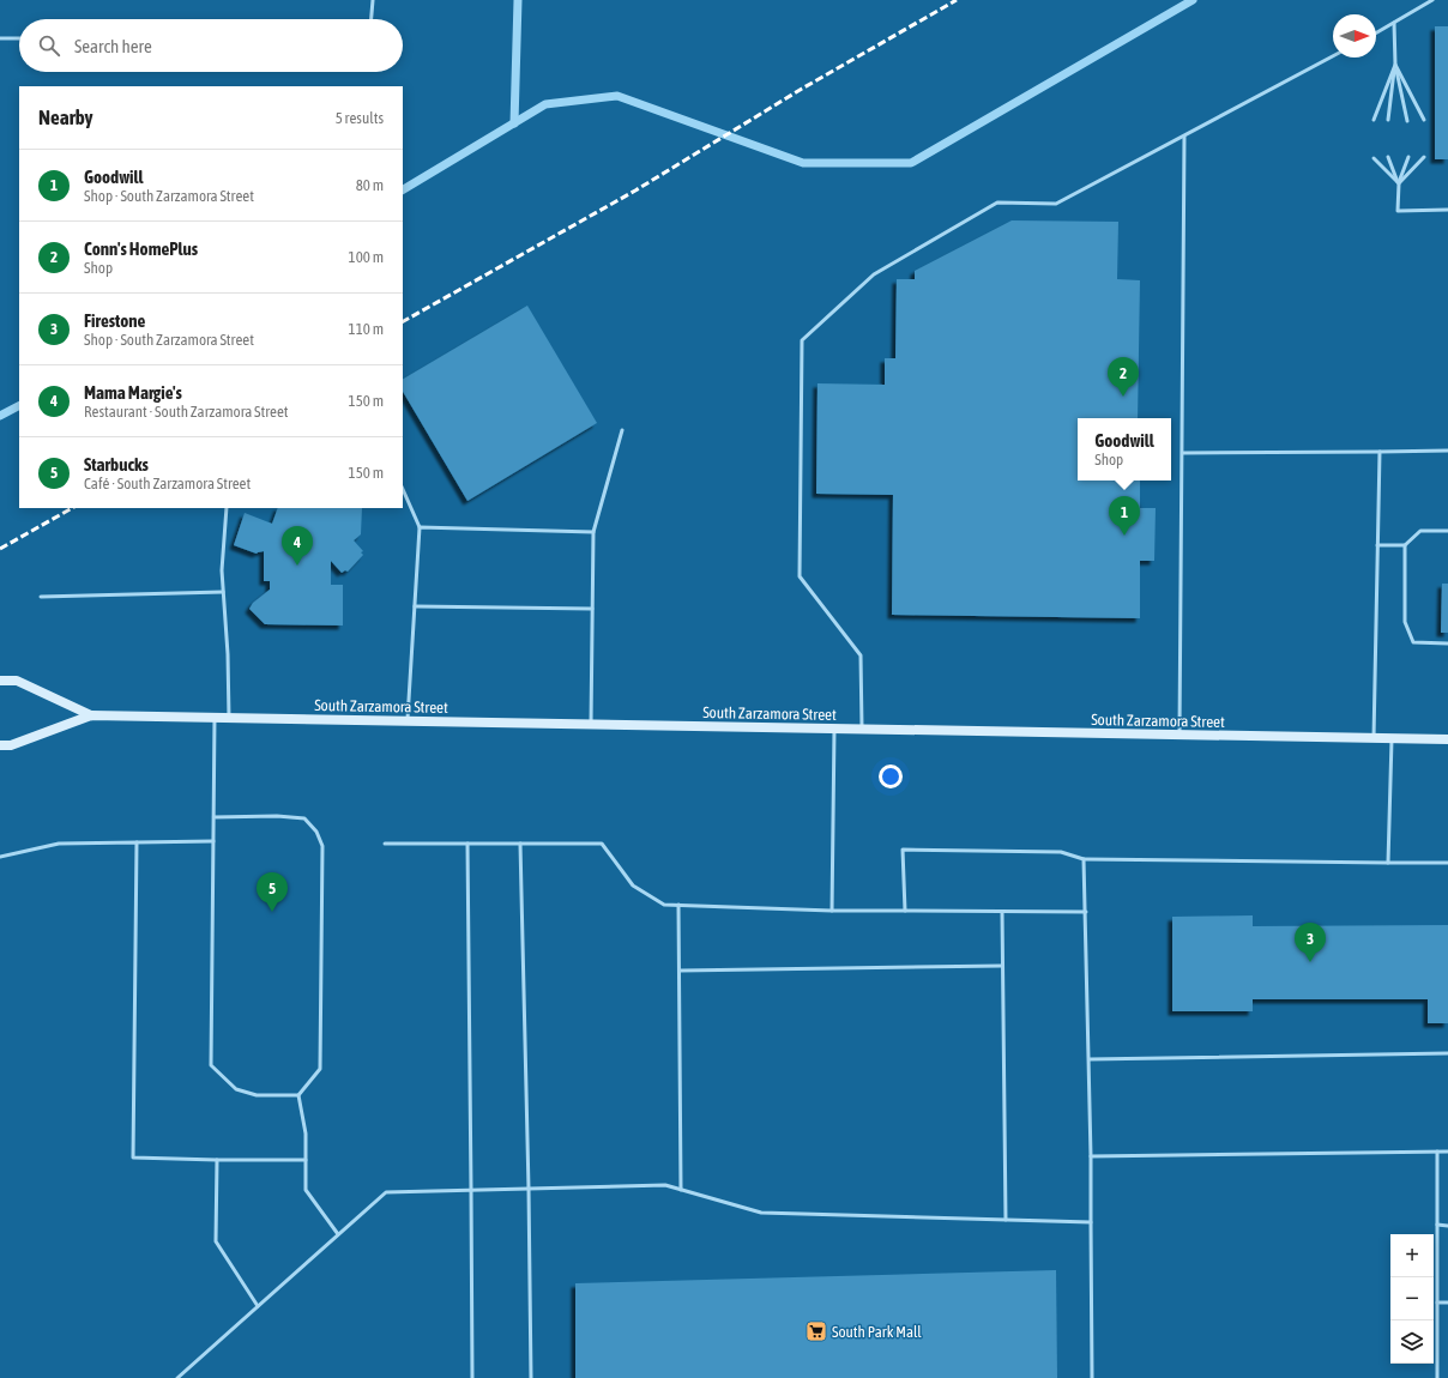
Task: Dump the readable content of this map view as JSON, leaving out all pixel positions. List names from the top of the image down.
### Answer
{
  "streets": {
    "main road": ["South Zarzamora Street"]
  },
  "places": {
    "supermarket": ["South Park Mall"]
  },
  "north": "right",
  "page": {
    "search": "Search here",
    "heading": ["Nearby", "5 results"],
    "list": [
      {
        "mark": "1",
        "name": "Goodwill",
        "note": "Shop · South Zarzamora Street",
        "value": "80 m"
      },
      {
        "mark": "2",
        "name": "Conn's HomePlus",
        "note": "Shop",
        "value": "100 m"
      },
      {
        "mark": "3",
        "name": "Firestone",
        "note": "Shop · South Zarzamora Street",
        "value": "110 m"
      },
      {
        "mark": "4",
        "name": "Mama Margie's",
        "note": "Restaurant · South Zarzamora Street",
        "value": "150 m"
      },
      {
        "mark": "5",
        "name": "Starbucks",
        "note": "Café · South Zarzamora Street",
        "value": "150 m"
      }
    ],
    "pins": [
      "2",
      "1",
      "4",
      "5",
      "3"
    ],
    "popup": ["Goodwill", "Shop"],
    "map_buttons": ["+", "−"]
  }
}
